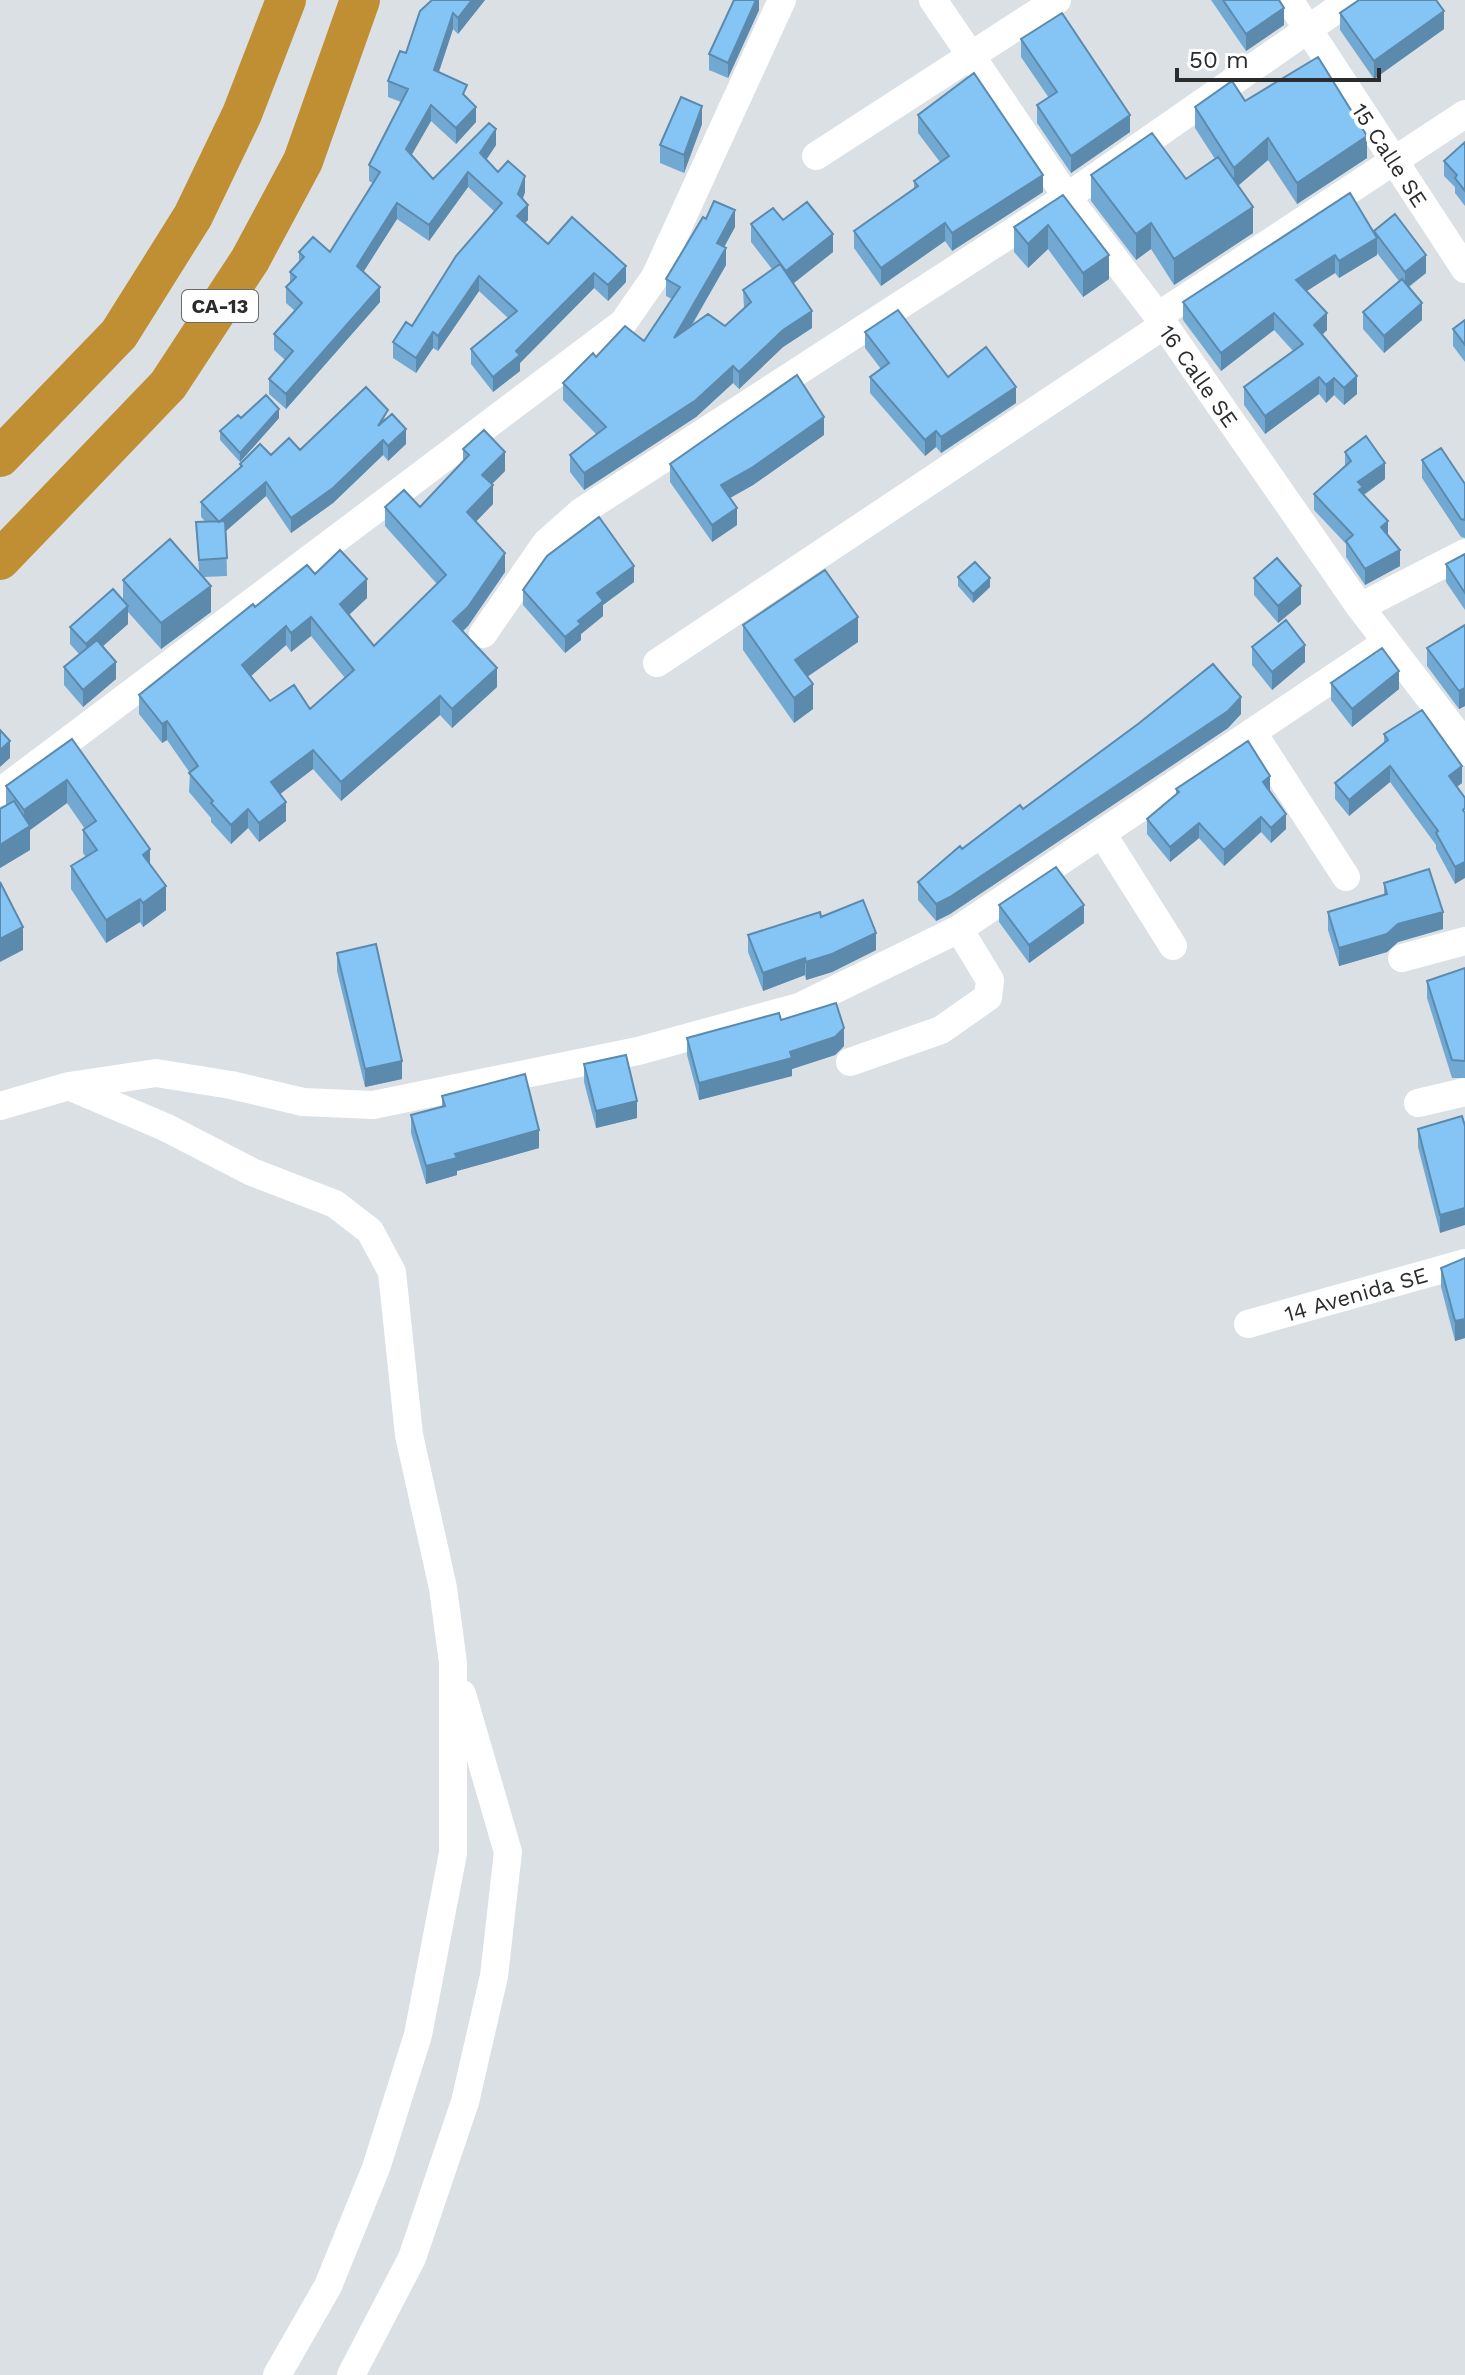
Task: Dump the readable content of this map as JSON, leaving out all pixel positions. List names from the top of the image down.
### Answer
{
  "streets": {
    "highway": ["CA-13"],
    "street": ["15 Calle SE", "16 Calle SE", "14 Avenida SE"]
  },
  "scale_bar": "50 m"
}
